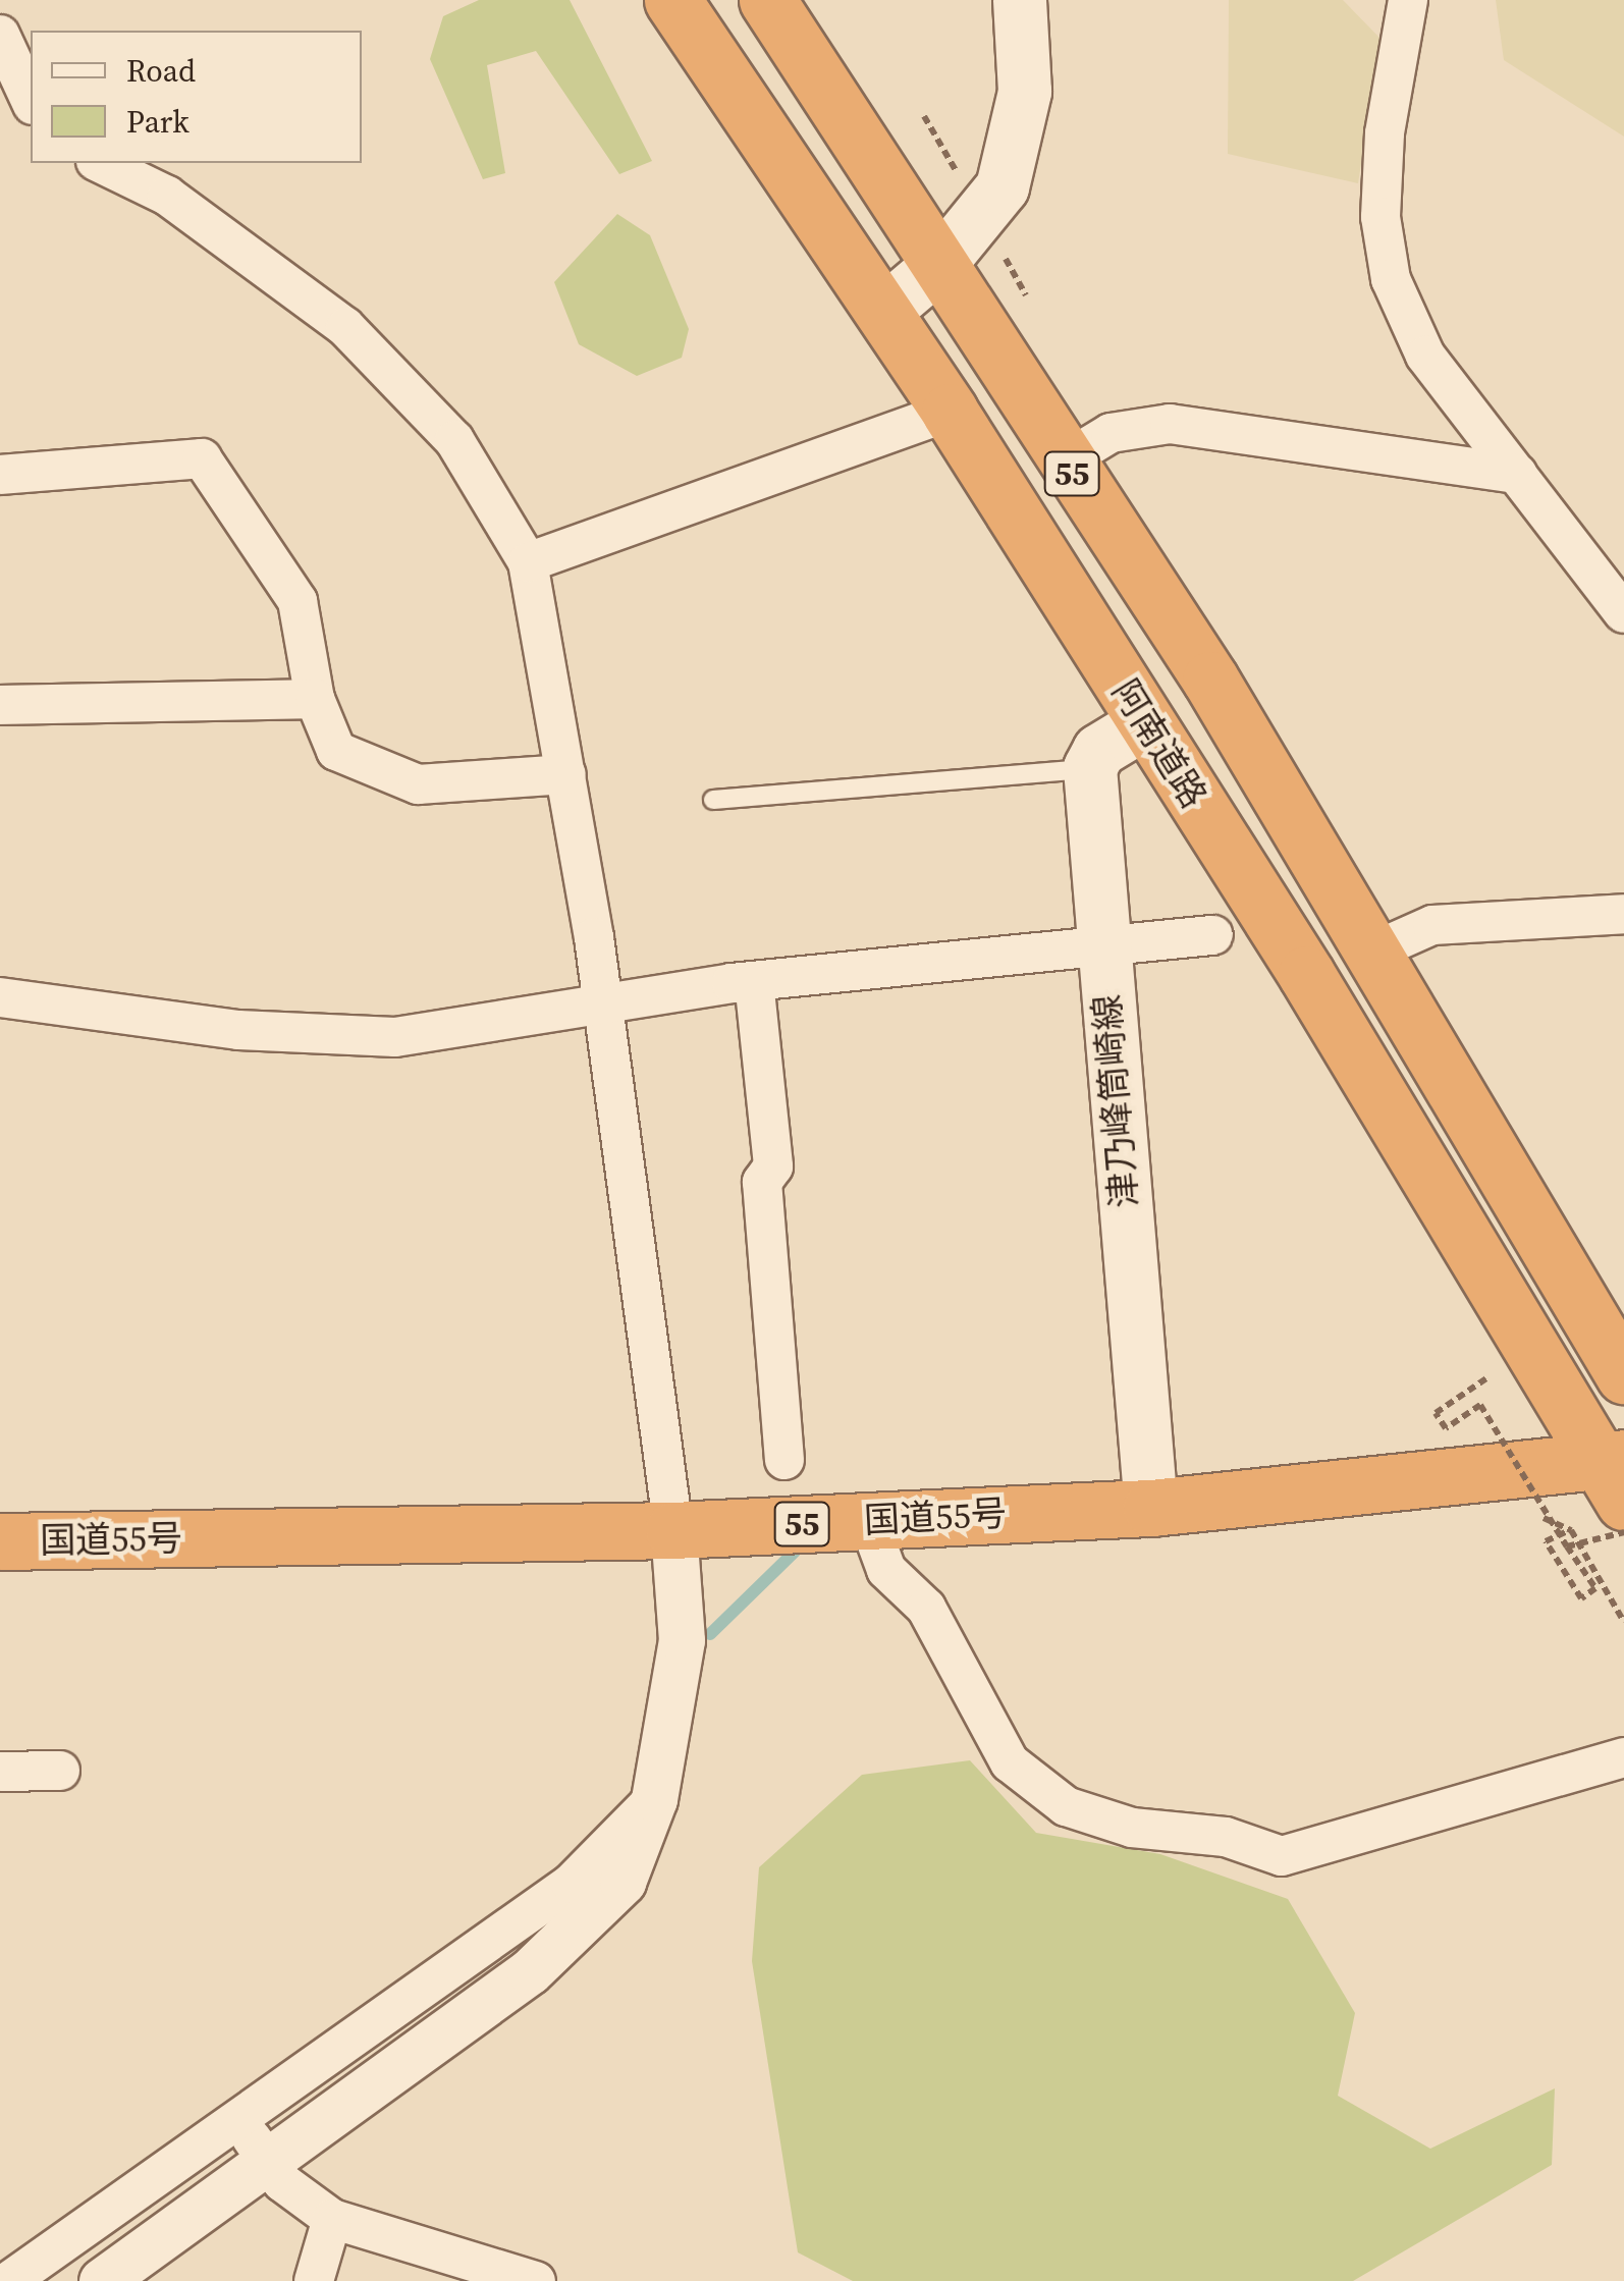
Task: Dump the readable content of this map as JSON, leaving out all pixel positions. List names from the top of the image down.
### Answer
{
  "streets": {
    "highway": ["55", "阿南道路", "国道55号"],
    "main road": ["津乃峰筒崎線"]
  },
  "crossings": [
    ["阿南道路", "国道55号"],
    ["津乃峰筒崎線", "国道55号"]
  ],
  "legend": ["Road", "Park"]
}
